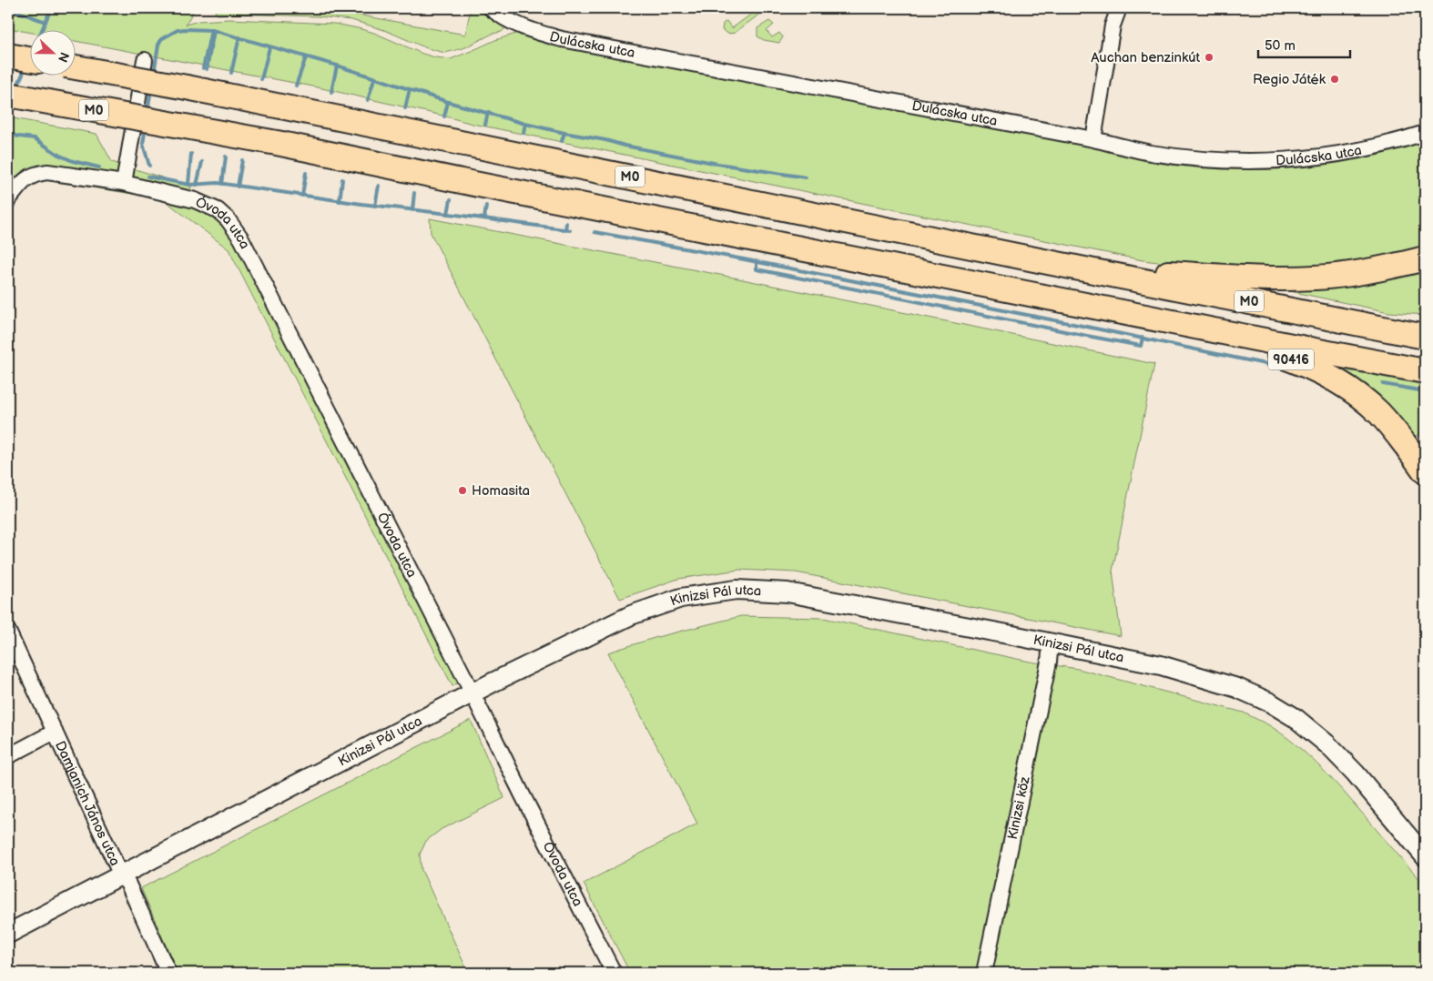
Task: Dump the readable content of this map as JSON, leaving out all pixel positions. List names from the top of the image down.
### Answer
{
  "streets": {
    "highway": ["M0", "90416"],
    "street": [
      "Dulácska utca",
      "Óvoda utca",
      "Kinizsi Pál utca",
      "Damjanich János utca",
      "Kinizsi köz"
    ]
  },
  "crossings": [
    ["M0", "90416"],
    ["Óvoda utca", "Kinizsi Pál utca"],
    ["Kinizsi Pál utca", "Damjanich János utca"],
    ["Kinizsi Pál utca", "Kinizsi köz"]
  ],
  "places": ["Auchan benzinkút", "Regio Játék", "Homasita"],
  "scale_bar": "50 m",
  "north": "right"
}
